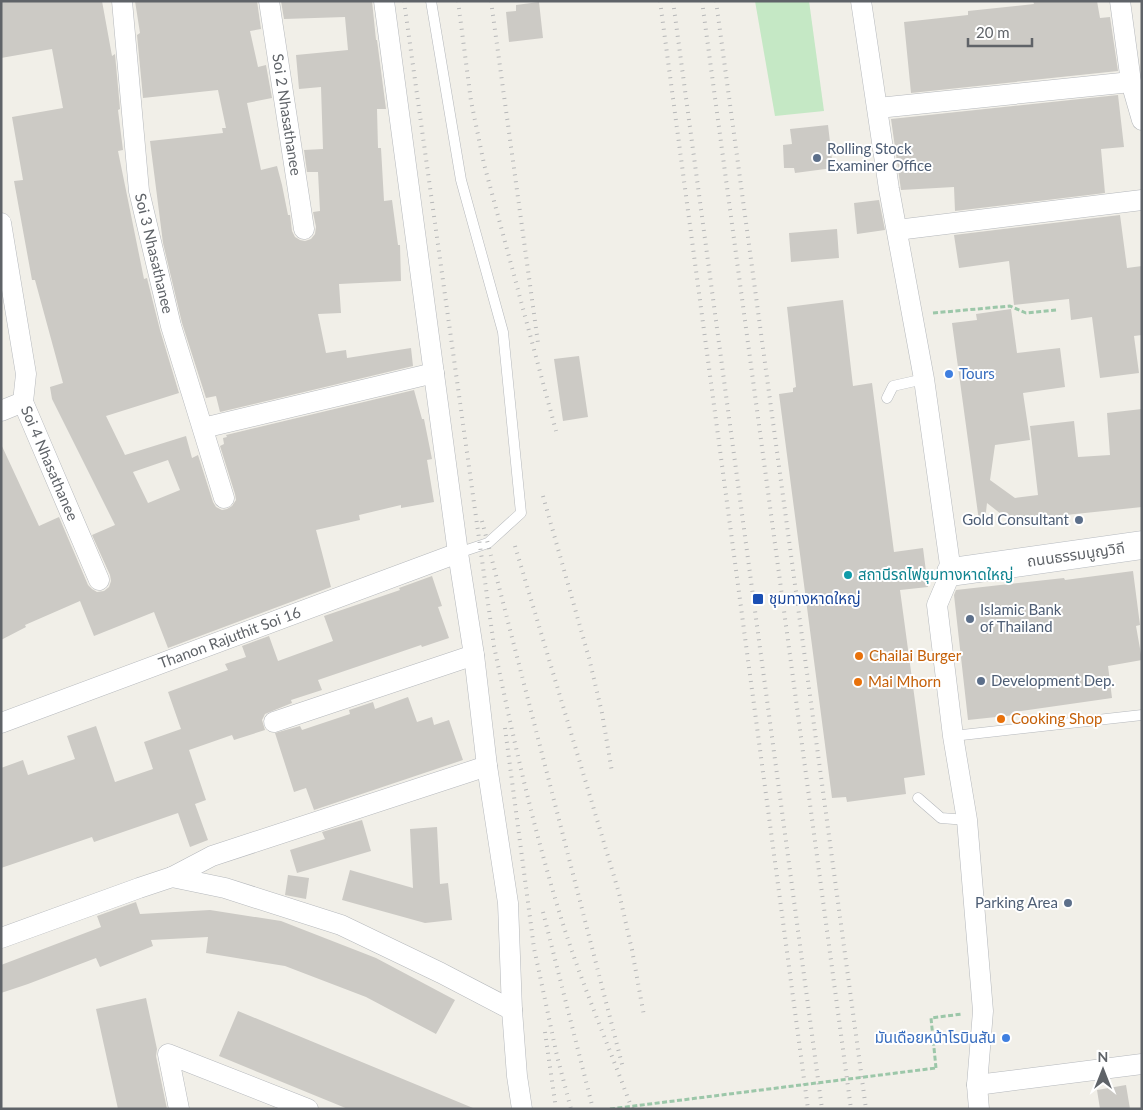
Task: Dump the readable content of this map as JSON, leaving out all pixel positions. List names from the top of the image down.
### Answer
{
  "streets": {
    "street": [
      "Soi 2 Nhasathanee",
      "Soi 3 Nhasathanee",
      "Soi 4 Nhasathanee",
      "ถนนธรรมนูญวิถี",
      "Thanon Rajuthit Soi 16"
    ]
  },
  "places": {
    "other": [
      "Rolling Stock Examiner Office",
      "Tours",
      "Gold Consultant",
      "สถานีรถไฟชุมทางหาดใหญ่",
      "Islamic Bank of Thailand",
      "Chailai Burger",
      "Development Dep.",
      "Mai Mhorn",
      "Cooking Shop",
      "Parking Area",
      "มันเดือยหน้าโรบินสัน"
    ],
    "transit": ["ชุมทางหาดใหญ่"]
  },
  "scale_bar": "20 m",
  "north": "top"
}
